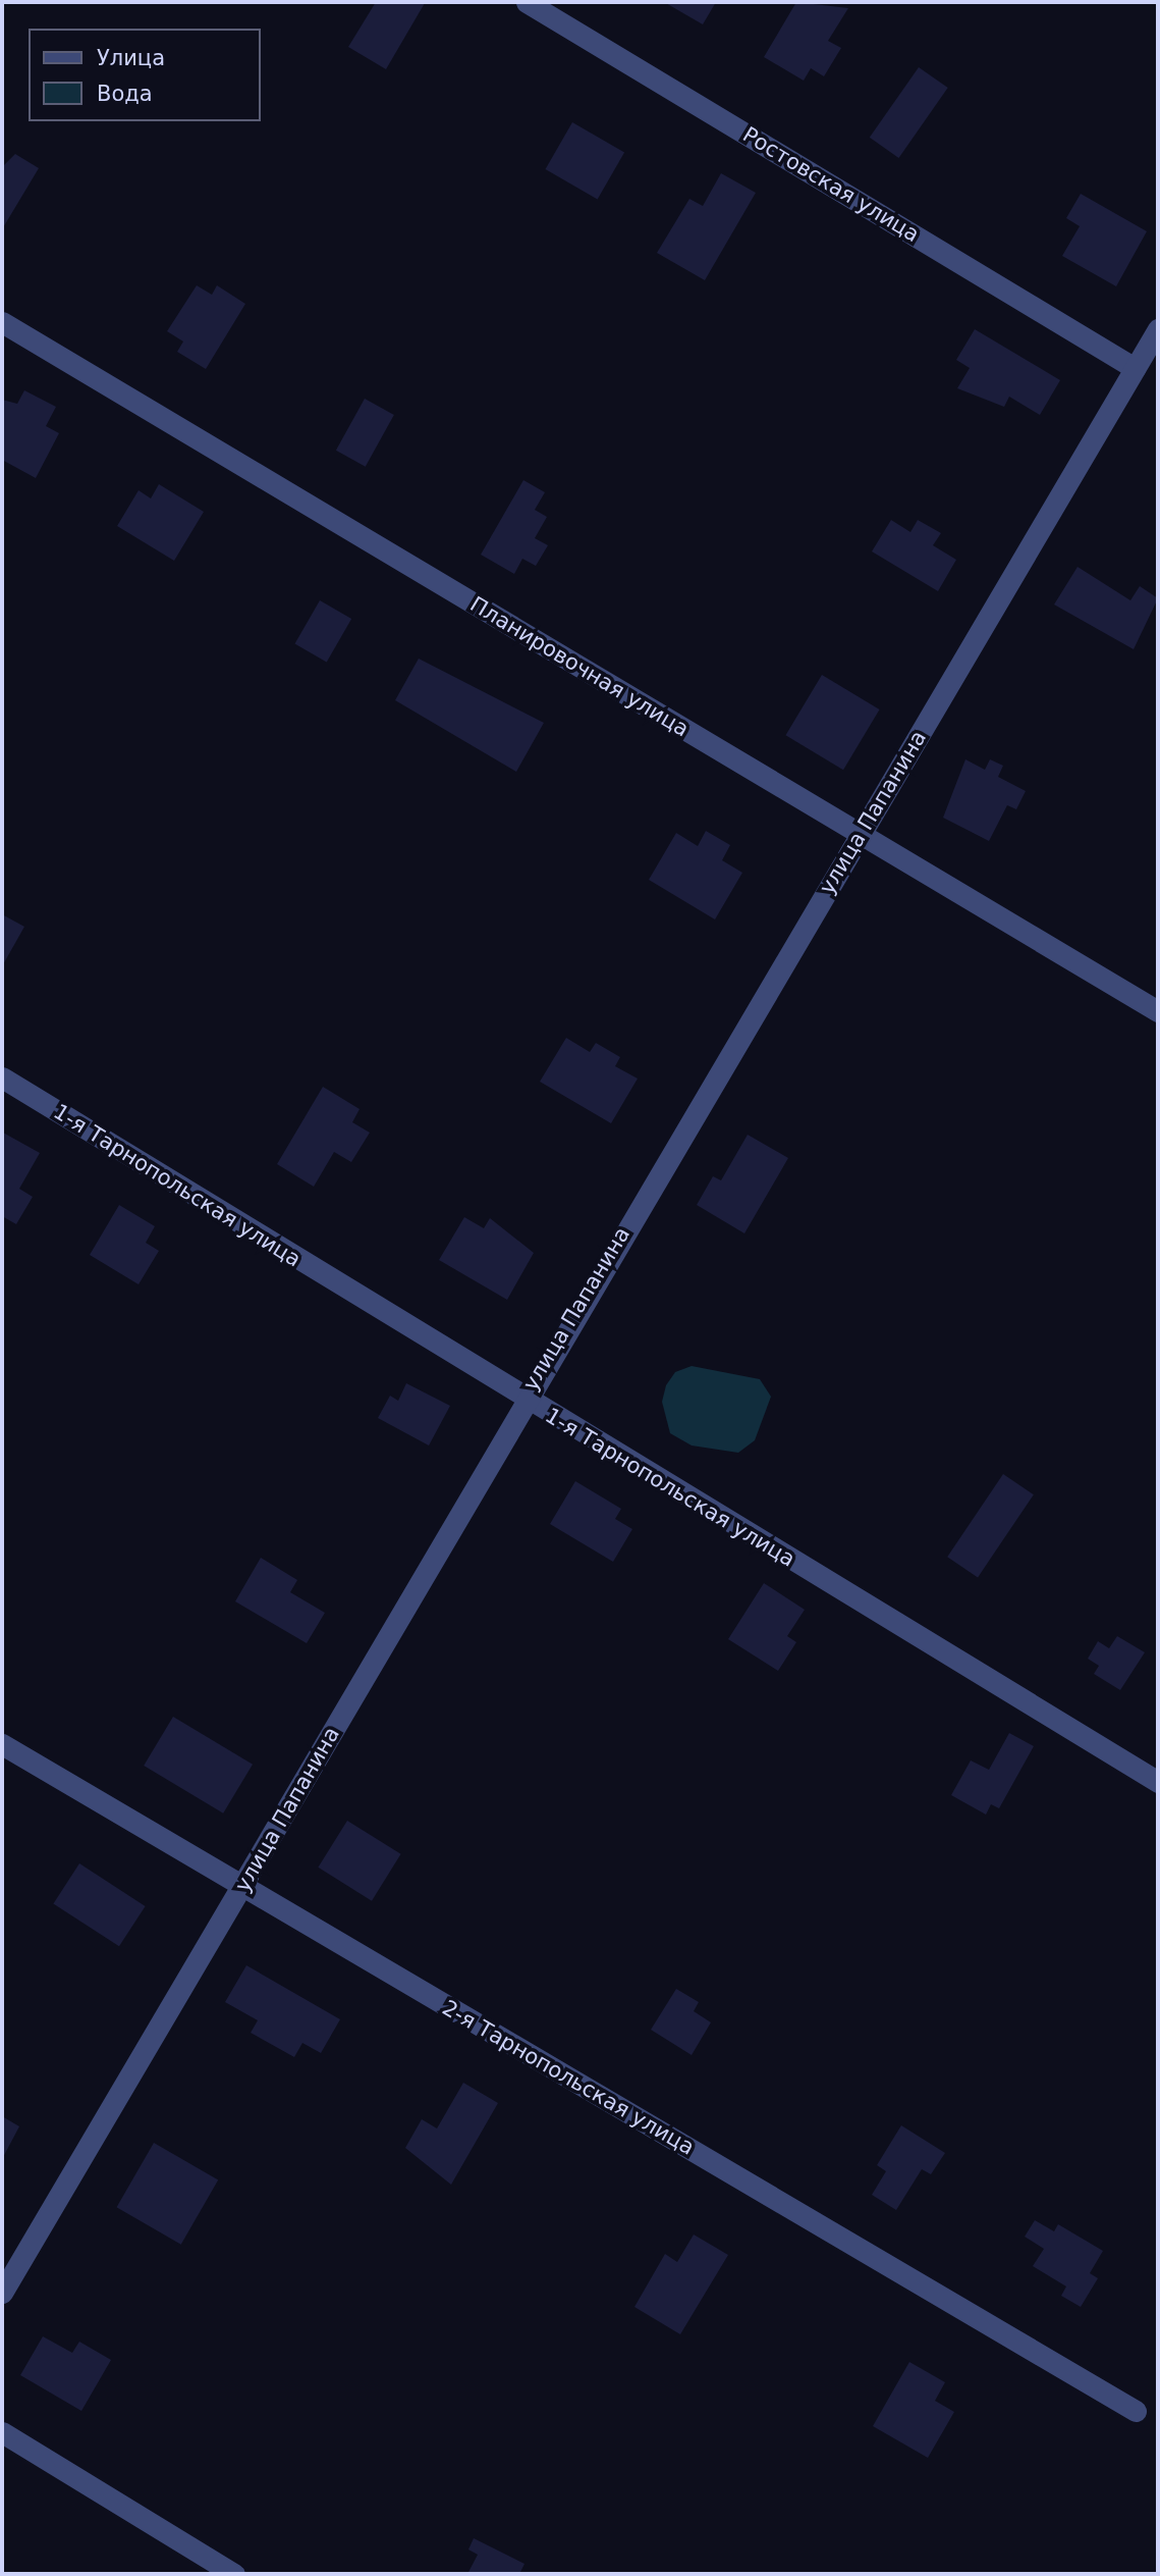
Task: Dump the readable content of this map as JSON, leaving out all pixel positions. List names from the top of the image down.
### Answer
{
  "streets": {
    "street": [
      "Ростовская улица",
      "Планировочная улица",
      "улица Папанина",
      "1-я Тарнопольская улица",
      "2-я Тарнопольская улица"
    ]
  },
  "crossings": [
    ["Ростовская улица", "улица Папанина"],
    ["Планировочная улица", "улица Папанина"],
    ["улица Папанина", "1-я Тарнопольская улица"],
    ["улица Папанина", "2-я Тарнопольская улица"]
  ],
  "legend": ["Улица", "Вода"]
}
